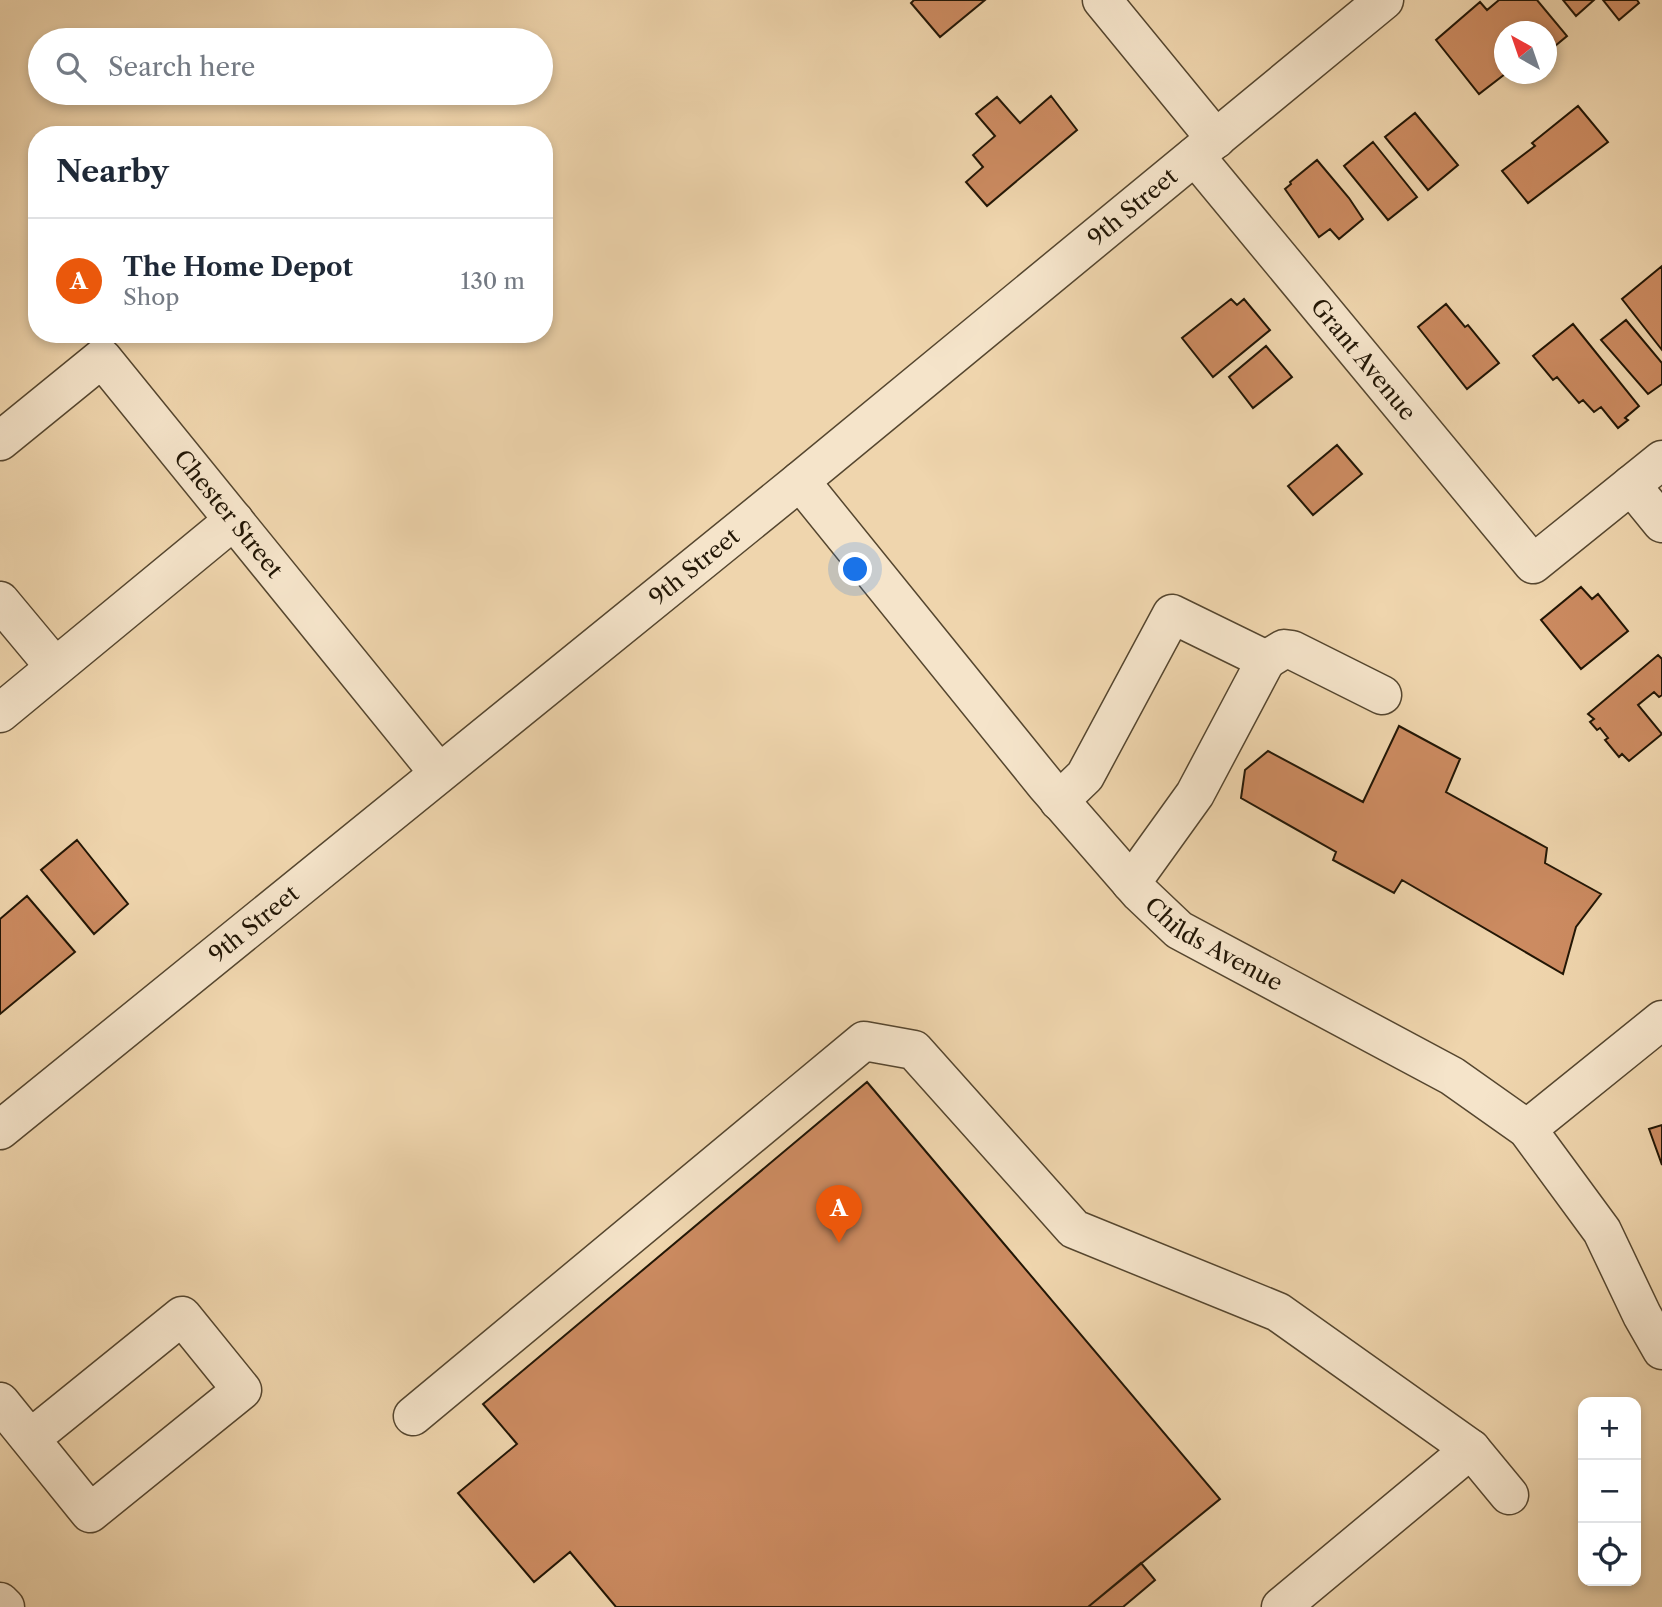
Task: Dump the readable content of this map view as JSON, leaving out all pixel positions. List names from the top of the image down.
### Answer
{
  "streets": {
    "street": [
      "9th Street",
      "Grant Avenue",
      "Chester Street",
      "Childs Avenue"
    ]
  },
  "crossings": [
    ["9th Street", "Grant Avenue"],
    ["9th Street", "Chester Street"],
    ["9th Street", "Childs Avenue"]
  ],
  "north": "top left",
  "page": {
    "search": "Search here",
    "heading": "Nearby",
    "list": [
      {
        "mark": "A",
        "name": "The Home Depot",
        "note": "Shop",
        "value": "130 m"
      }
    ],
    "pins": "A",
    "map_buttons": ["+", "−"]
  }
}
